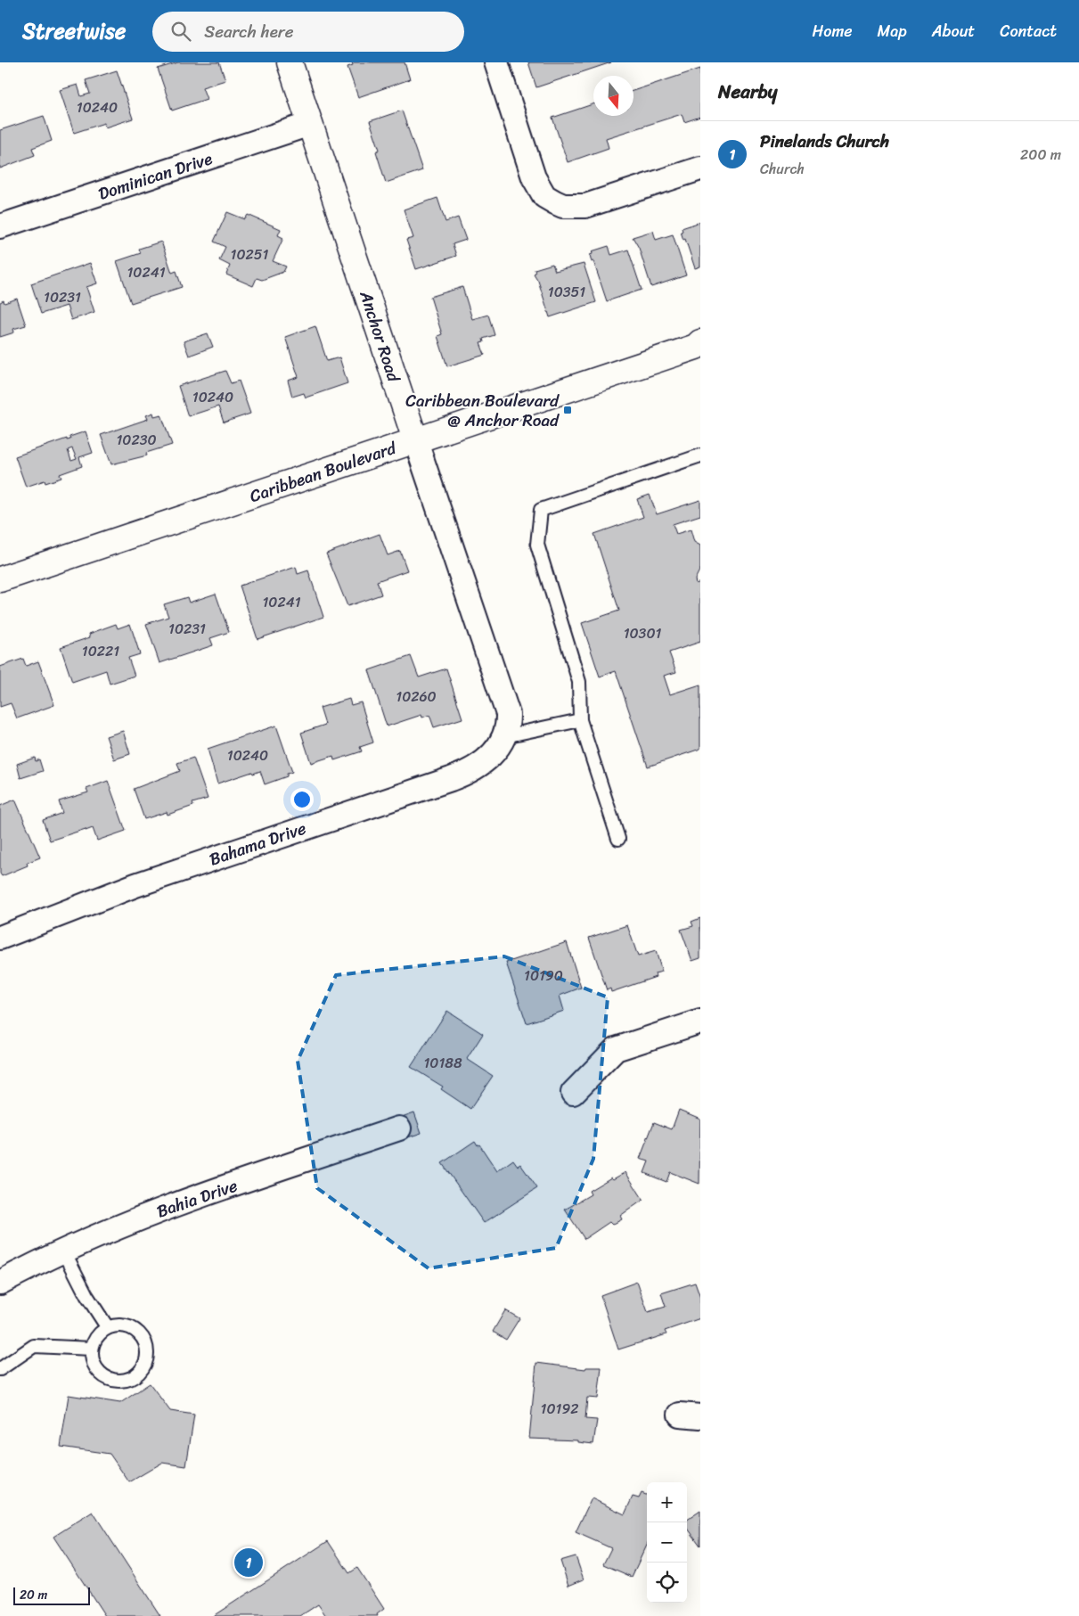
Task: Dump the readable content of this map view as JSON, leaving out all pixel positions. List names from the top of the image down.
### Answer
{
  "streets": {
    "street": [
      "Dominican Drive",
      "Anchor Road",
      "Caribbean Boulevard",
      "Bahama Drive",
      "Bahia Drive"
    ]
  },
  "crossings": [
    ["Dominican Drive", "Anchor Road"],
    ["Anchor Road", "Caribbean Boulevard"],
    ["Anchor Road", "Bahama Drive"]
  ],
  "places": {
    "transit": ["Caribbean Boulevard @ Anchor Road"]
  },
  "house_numbers": [
    "10240",
    "10251",
    "10241",
    "10351",
    "10231",
    "10240",
    "10230",
    "10241",
    "10231",
    "10301",
    "10221",
    "10260",
    "10240",
    "10190",
    "10188",
    "10192"
  ],
  "scale_bar": "20 m",
  "north": "bottom",
  "page": {
    "header": "Streetwise",
    "search": "Search here",
    "nav": [
      "Home",
      "Map",
      "About",
      "Contact"
    ],
    "heading": "Nearby",
    "list": [
      {
        "mark": "1",
        "name": "Pinelands Church",
        "note": "Church",
        "value": "200 m"
      }
    ],
    "map_buttons": ["+", "−"],
    "pins": "1",
    "scale": "20 m"
  }
}
